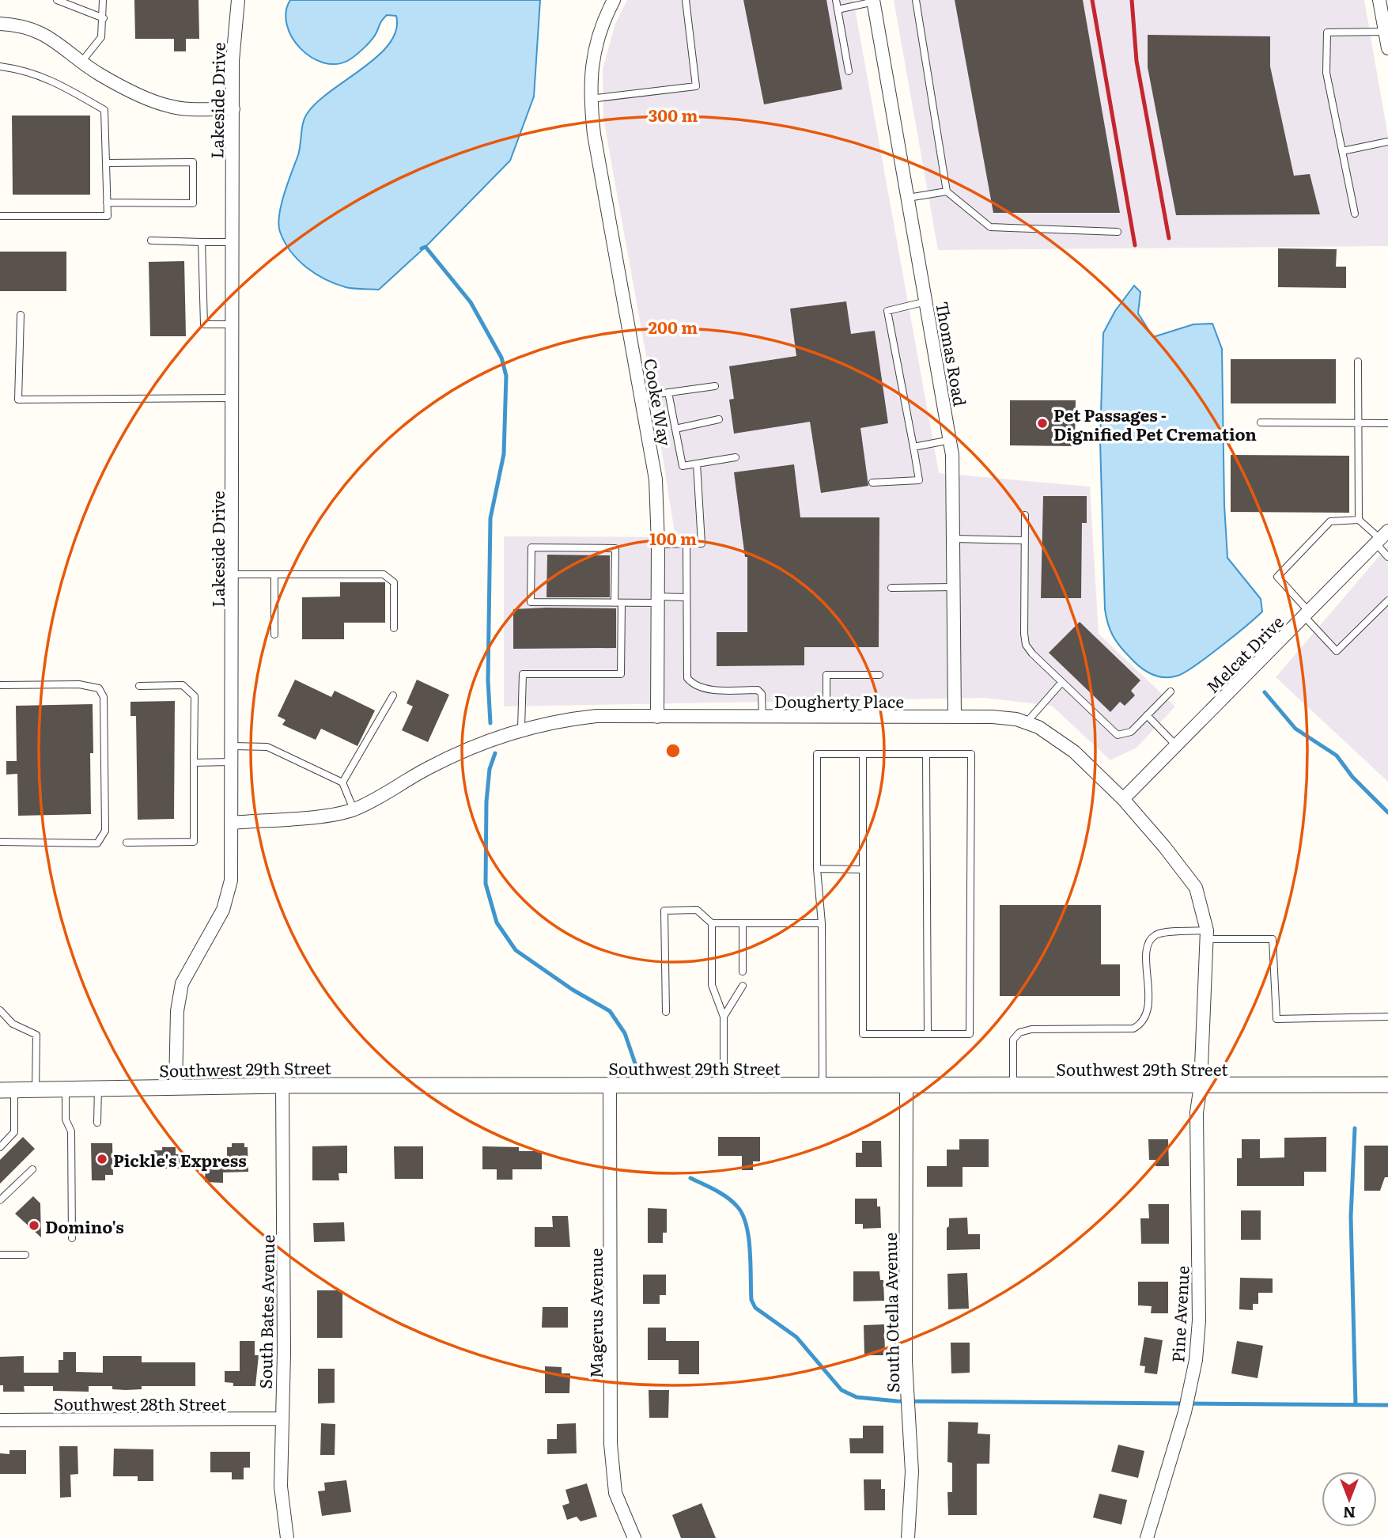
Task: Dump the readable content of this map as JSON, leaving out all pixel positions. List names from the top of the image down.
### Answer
{
  "streets": {
    "street": [
      "Lakeside Drive",
      "Thomas Road",
      "Cooke Way",
      "Melcat Drive",
      "Dougherty Place",
      "Southwest 29th Street",
      "South Bates Avenue",
      "South Otella Avenue",
      "Magerus Avenue",
      "Pine Avenue",
      "Southwest 28th Street"
    ]
  },
  "crossings": [
    ["Lakeside Drive", "Dougherty Place"],
    ["Lakeside Drive", "Southwest 29th Street"],
    ["Thomas Road", "Dougherty Place"],
    ["Cooke Way", "Dougherty Place"],
    ["Melcat Drive", "Dougherty Place"],
    ["Dougherty Place", "Southwest 29th Street"],
    ["Dougherty Place", "Pine Avenue"],
    ["Southwest 29th Street", "South Bates Avenue"],
    ["Southwest 29th Street", "South Otella Avenue"],
    ["Southwest 29th Street", "Magerus Avenue"],
    ["Southwest 29th Street", "Pine Avenue"],
    ["South Bates Avenue", "Southwest 28th Street"]
  ],
  "places": ["Pet Passages - Dignified Pet Cremation", "Pickle's Express", "Domino's"],
  "north": "bottom",
  "rings": ["300 m", "200 m", "100 m"]
}
